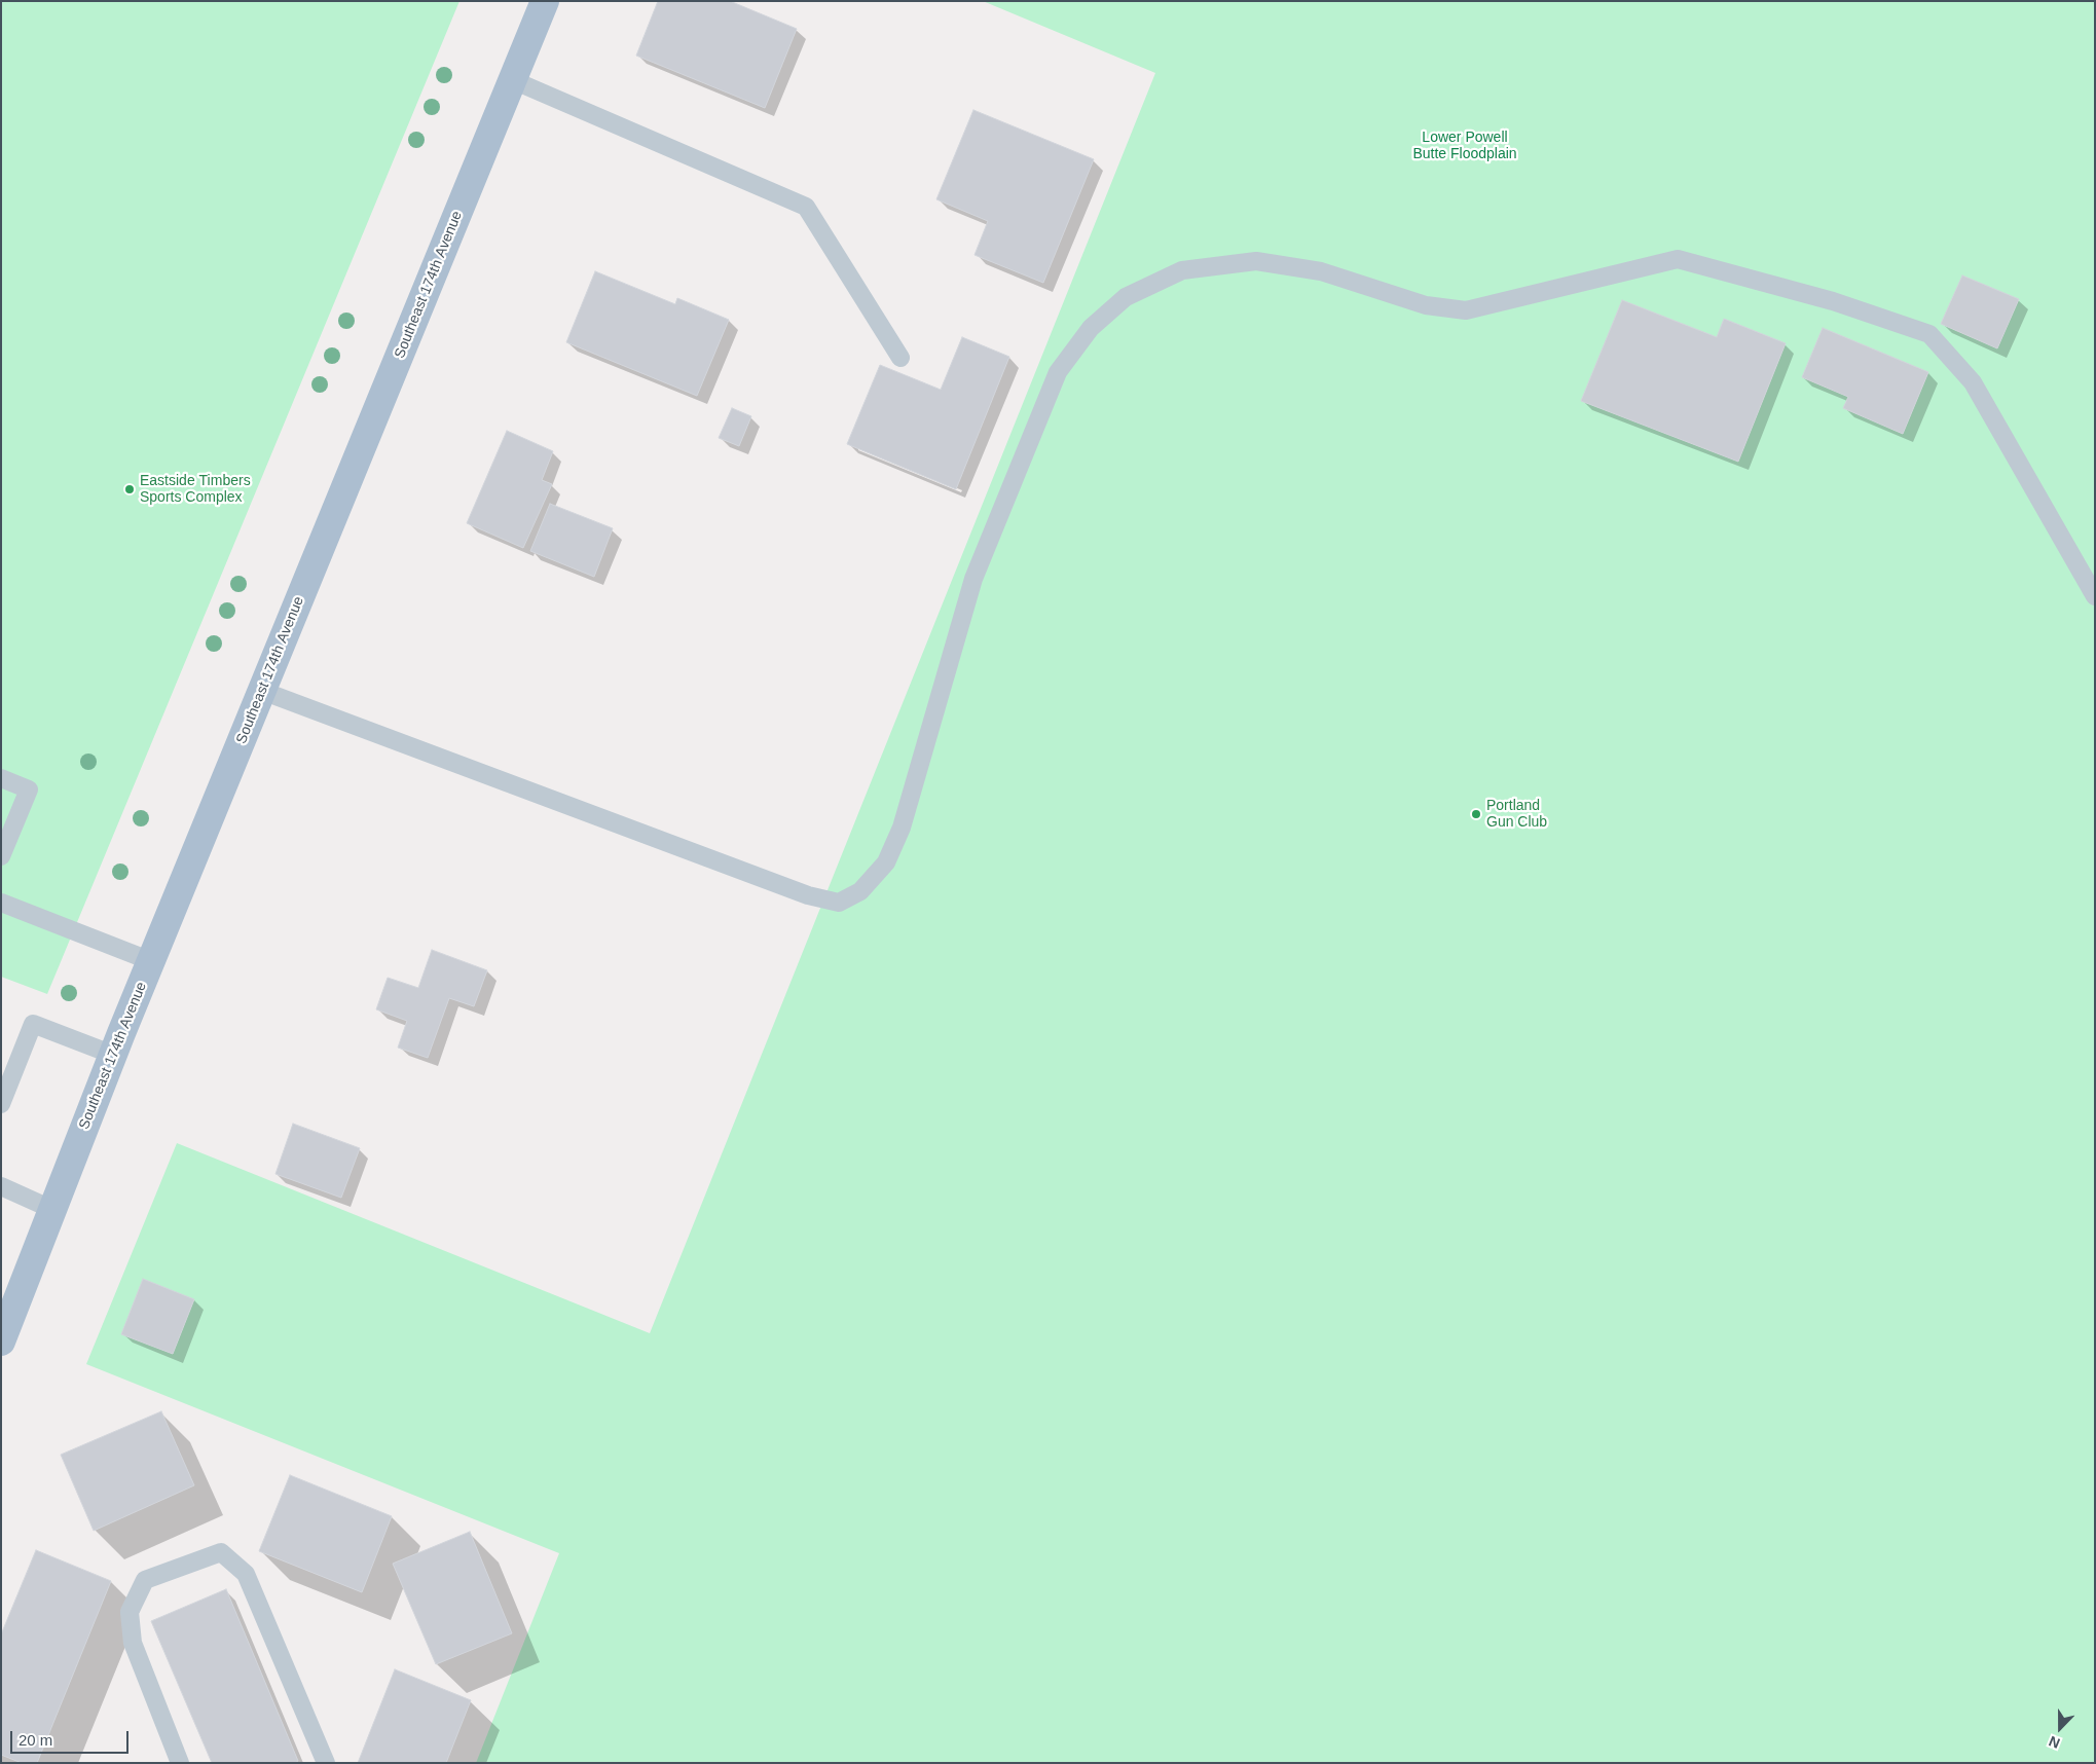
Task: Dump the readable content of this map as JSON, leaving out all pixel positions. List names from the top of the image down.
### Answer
{
  "streets": {
    "main road": ["Southeast 174th Avenue"]
  },
  "parks": ["Lower Powell Butte Floodplain"],
  "places": ["Eastside Timbers Sports Complex", "Portland Gun Club"],
  "scale_bar": "20 m",
  "north": "bottom"
}
